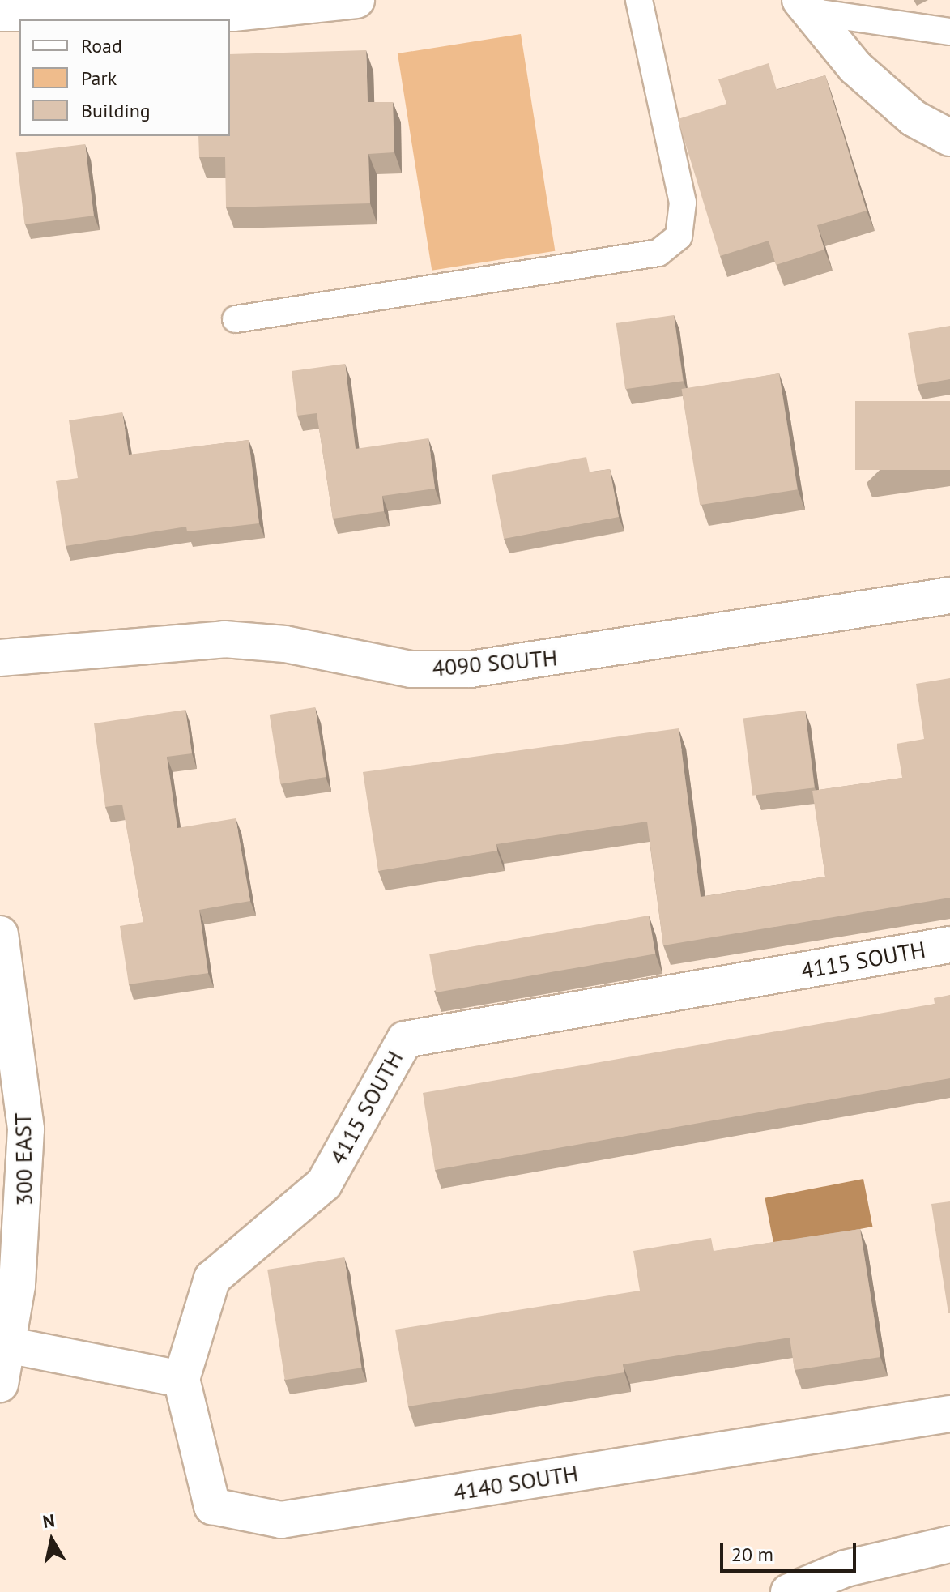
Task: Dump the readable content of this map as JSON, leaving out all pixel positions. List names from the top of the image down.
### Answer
{
  "streets": {
    "street": [
      "4090 SOUTH",
      "4115 SOUTH",
      "300 EAST",
      "4140 SOUTH"
    ]
  },
  "crossings": [
    ["4115 SOUTH", "4140 SOUTH"]
  ],
  "legend": ["Road", "Park", "Building"],
  "scale_bar": "20 m",
  "north": "top"
}
